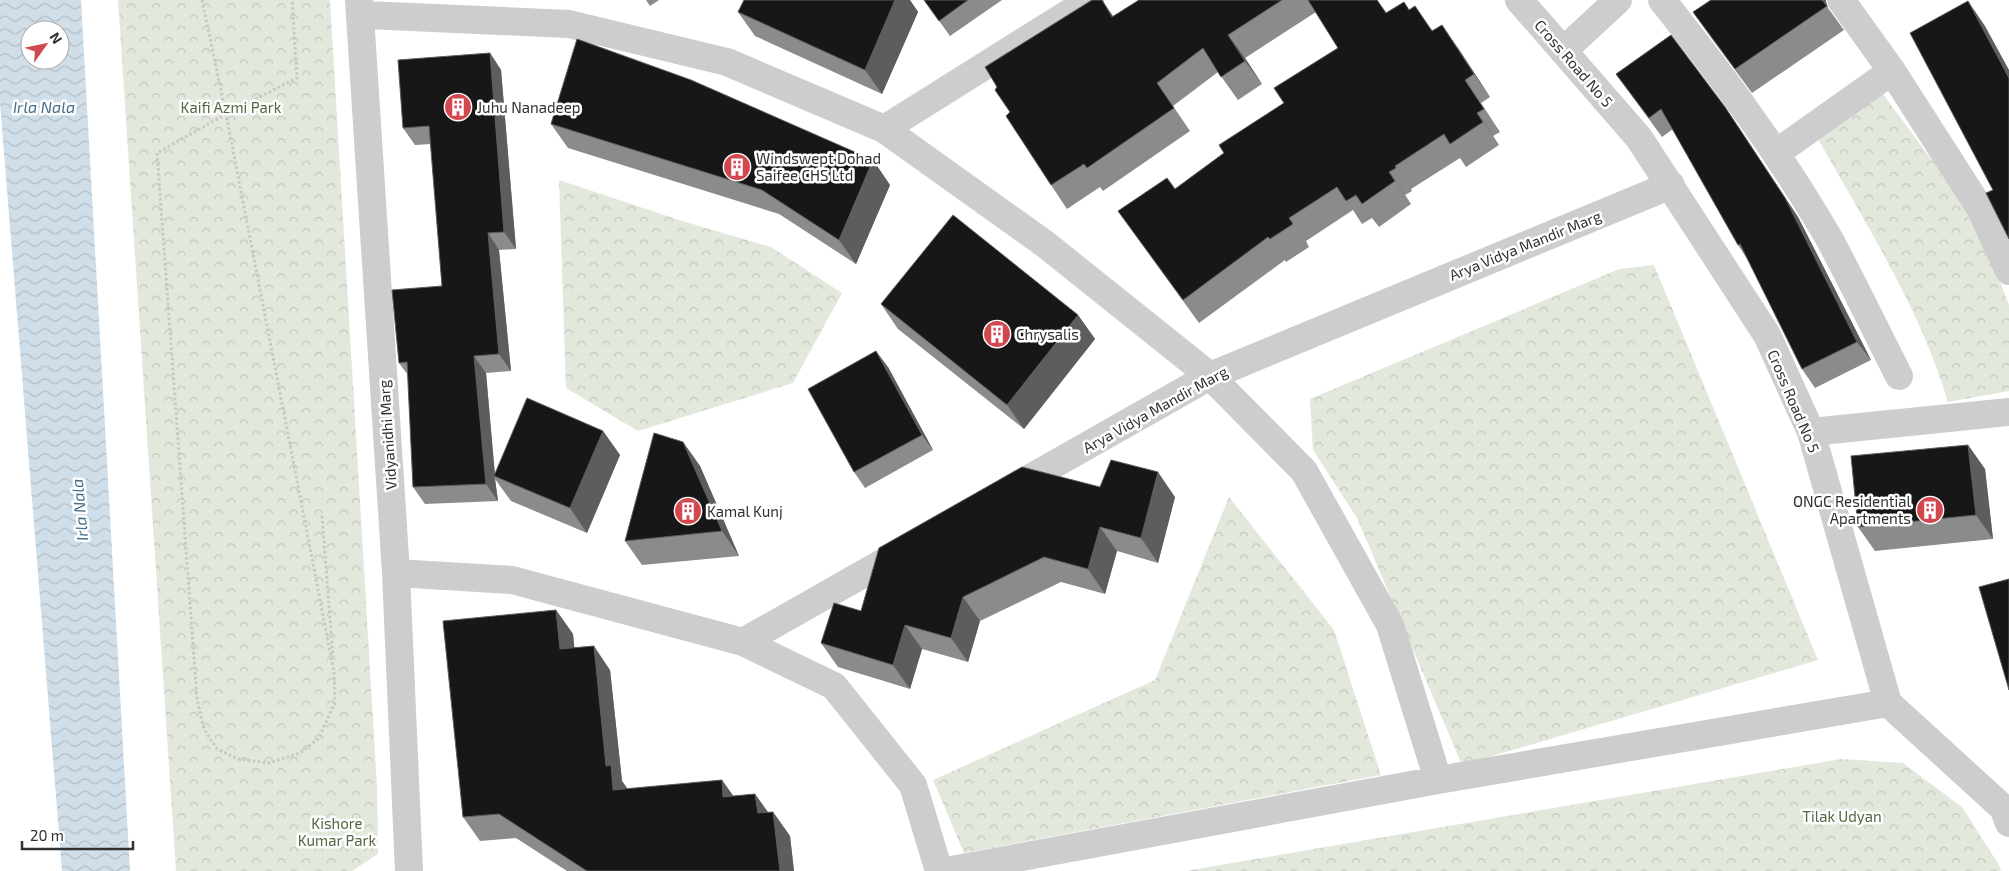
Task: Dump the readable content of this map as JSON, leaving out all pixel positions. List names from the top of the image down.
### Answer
{
  "streets": {
    "street": ["Cross Road No 5", "Arya Vidya Mandir Marg", "Vidyanidhi Marg"]
  },
  "crossings": [
    ["Cross Road No 5", "Arya Vidya Mandir Marg"]
  ],
  "water": ["Irla Nala"],
  "parks": ["Kaifi Azmi Park", "Tilak Udyan", "Kishore Kumar Park"],
  "places": {
    "building": [
      "Juhu Nanadeep",
      "Windswept Dohad Saifee CHS Ltd",
      "Chrysalis",
      "ONGC Residential Apartments",
      "Kamal Kunj"
    ]
  },
  "scale_bar": "20 m",
  "north": "top right"
}
